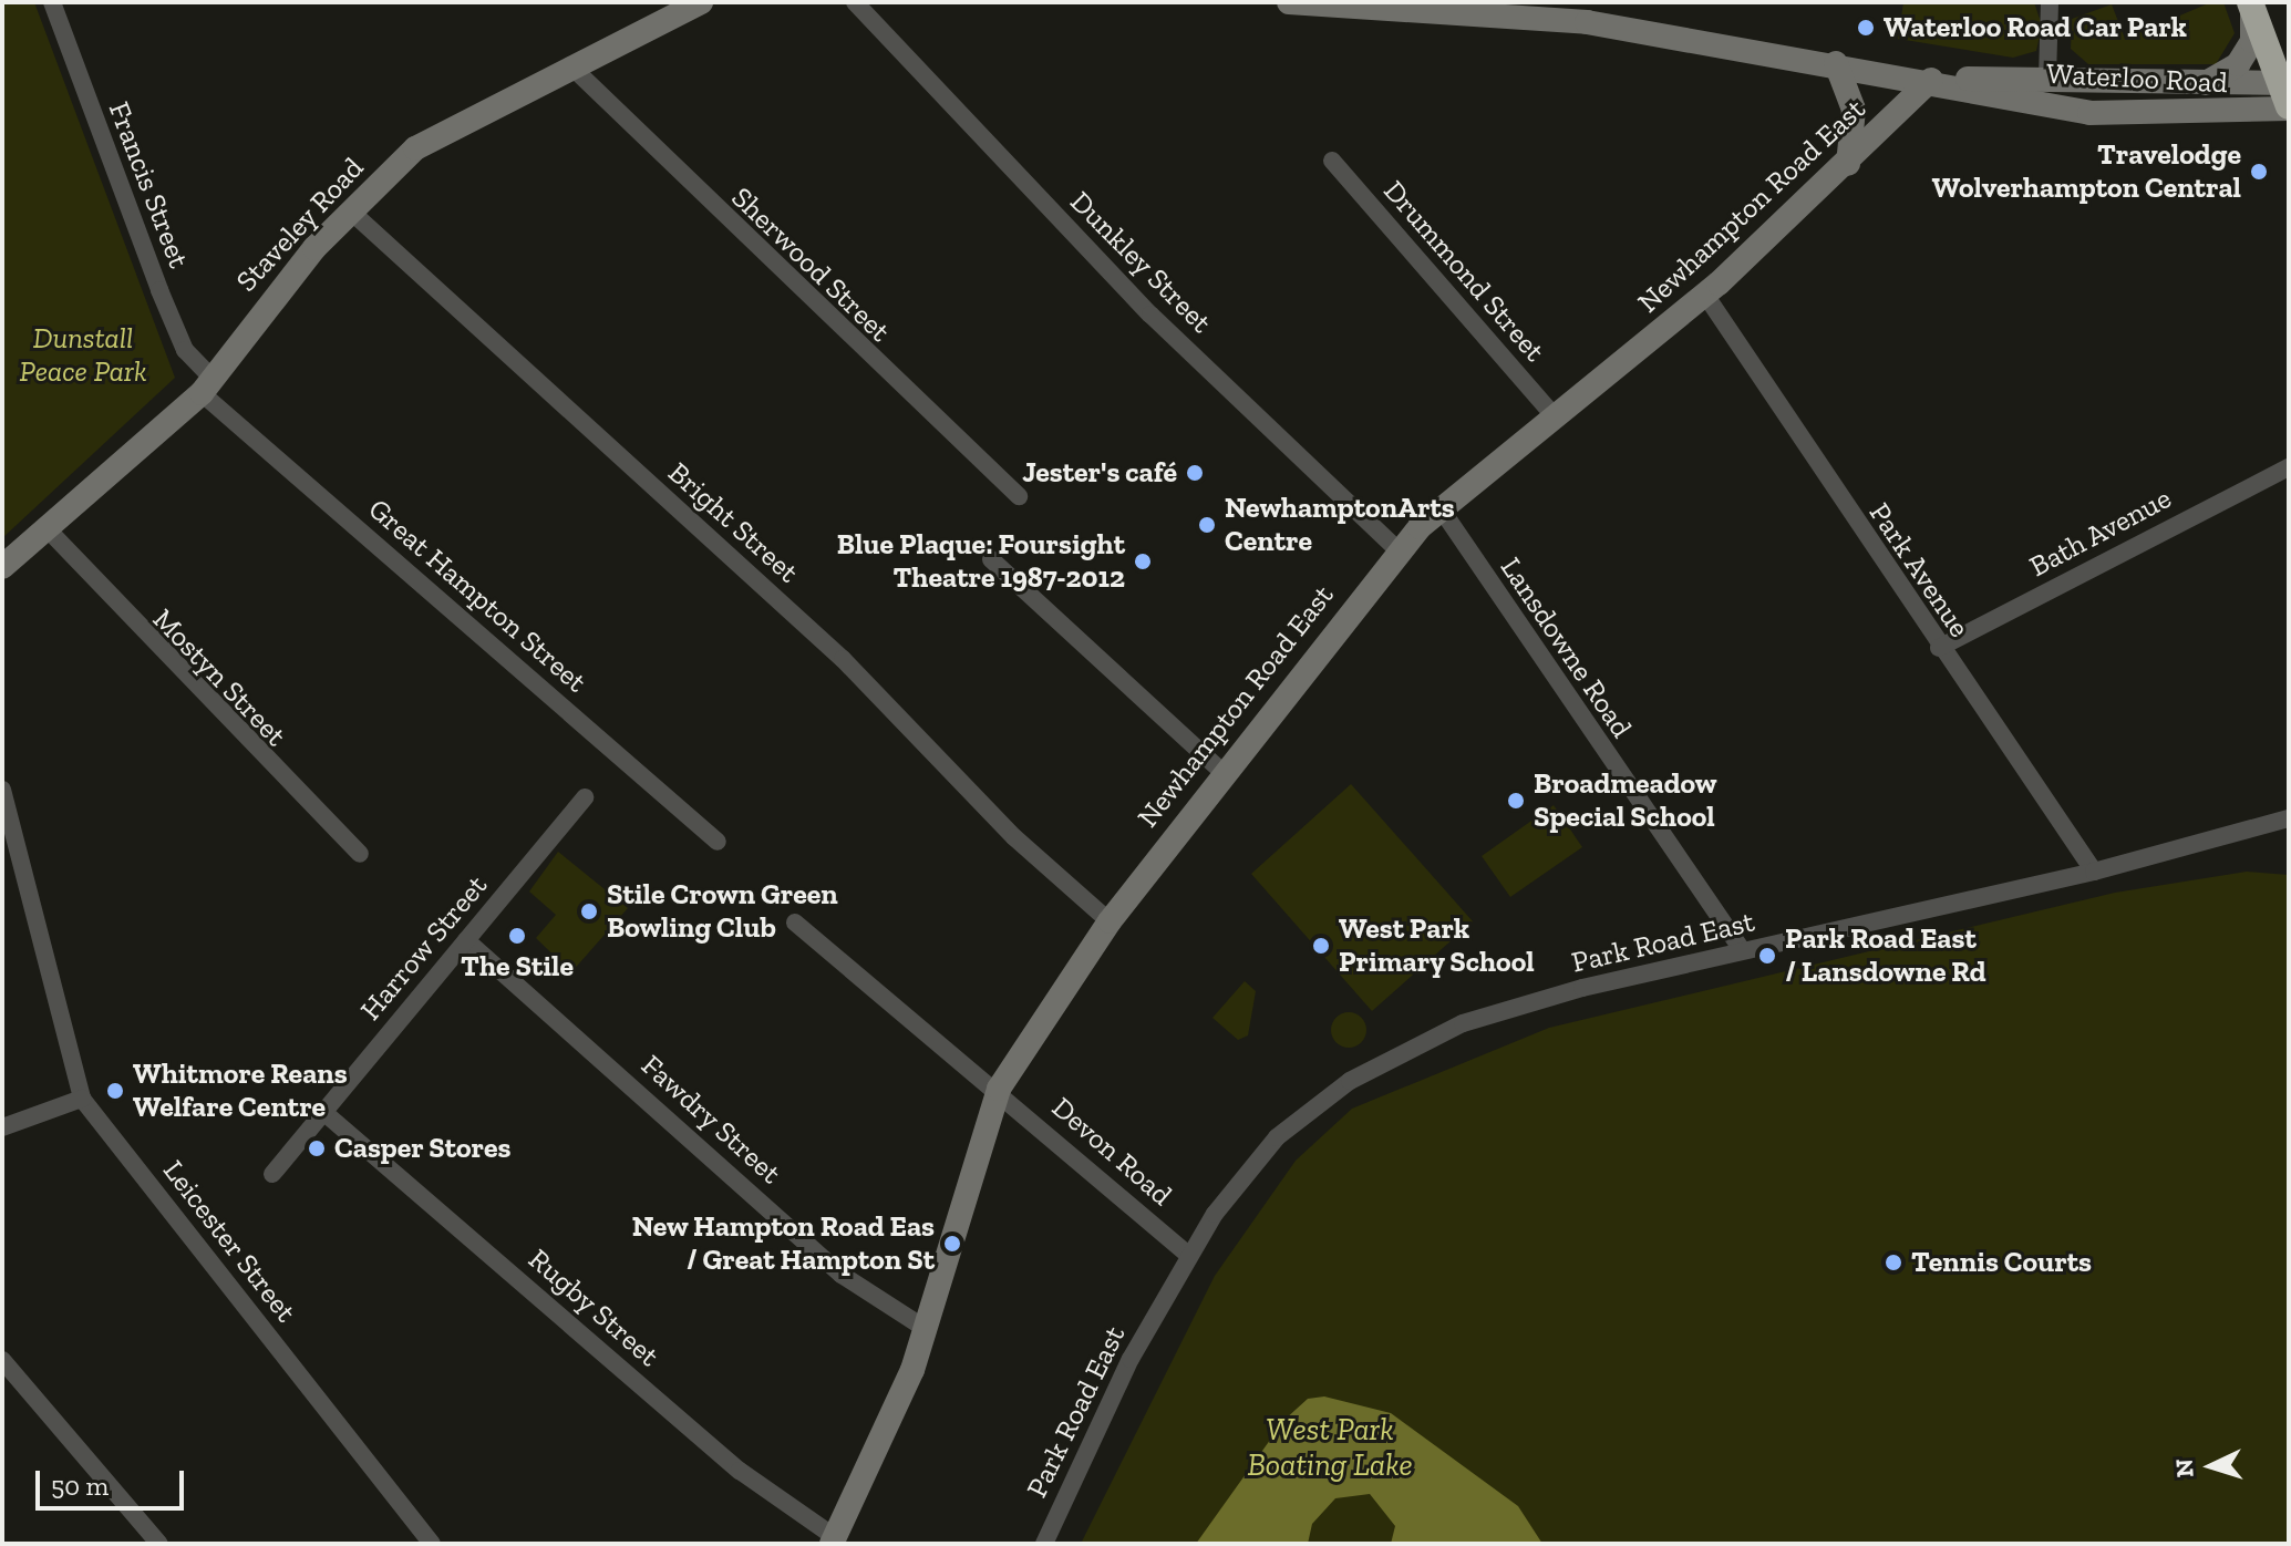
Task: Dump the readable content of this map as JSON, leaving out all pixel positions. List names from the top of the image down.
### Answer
{
  "streets": {
    "street": [
      "Waterloo Road",
      "Francis Street",
      "Newhampton Road East",
      "Staveley Road",
      "Dunkley Street",
      "Sherwood Street",
      "Drummond Street",
      "Bright Street",
      "Bath Avenue",
      "Park Avenue",
      "Great Hampton Street",
      "Lansdowne Road",
      "Mostyn Street",
      "Park Road East",
      "Harrow Street",
      "Fawdry Street",
      "Devon Road",
      "Leicester Street",
      "Rugby Street"
    ]
  },
  "crossings": [
    ["Waterloo Road", "Newhampton Road East"],
    ["Francis Street", "Staveley Road"],
    ["Francis Street", "Great Hampton Street"],
    ["Newhampton Road East", "Dunkley Street"],
    ["Newhampton Road East", "Drummond Street"],
    ["Newhampton Road East", "Bright Street"],
    ["Newhampton Road East", "Park Avenue"],
    ["Newhampton Road East", "Lansdowne Road"],
    ["Newhampton Road East", "Fawdry Street"],
    ["Newhampton Road East", "Devon Road"],
    ["Newhampton Road East", "Rugby Street"],
    ["Staveley Road", "Sherwood Street"],
    ["Staveley Road", "Bright Street"],
    ["Staveley Road", "Great Hampton Street"],
    ["Staveley Road", "Mostyn Street"],
    ["Bath Avenue", "Park Avenue"],
    ["Park Avenue", "Park Road East"],
    ["Lansdowne Road", "Park Road East"],
    ["Park Road East", "Devon Road"],
    ["Harrow Street", "Fawdry Street"],
    ["Harrow Street", "Rugby Street"]
  ],
  "water": ["West Park Boating Lake"],
  "parks": ["Dunstall Peace Park"],
  "places": [
    "Waterloo Road Car Park",
    "Travelodge Wolverhampton Central",
    "Jester's café",
    "NewhamptonArts Centre",
    "Blue Plaque: Foursight Theatre 1987-2012",
    "Broadmeadow Special School",
    "Stile Crown Green Bowling Club",
    "The Stile",
    "West Park Primary School",
    "Park Road East / Lansdowne Rd",
    "Whitmore Reans Welfare Centre",
    "Casper Stores",
    "New Hampton Road Eas / Great Hampton St",
    "Tennis Courts"
  ],
  "scale_bar": "50 m",
  "north": "left"
}
